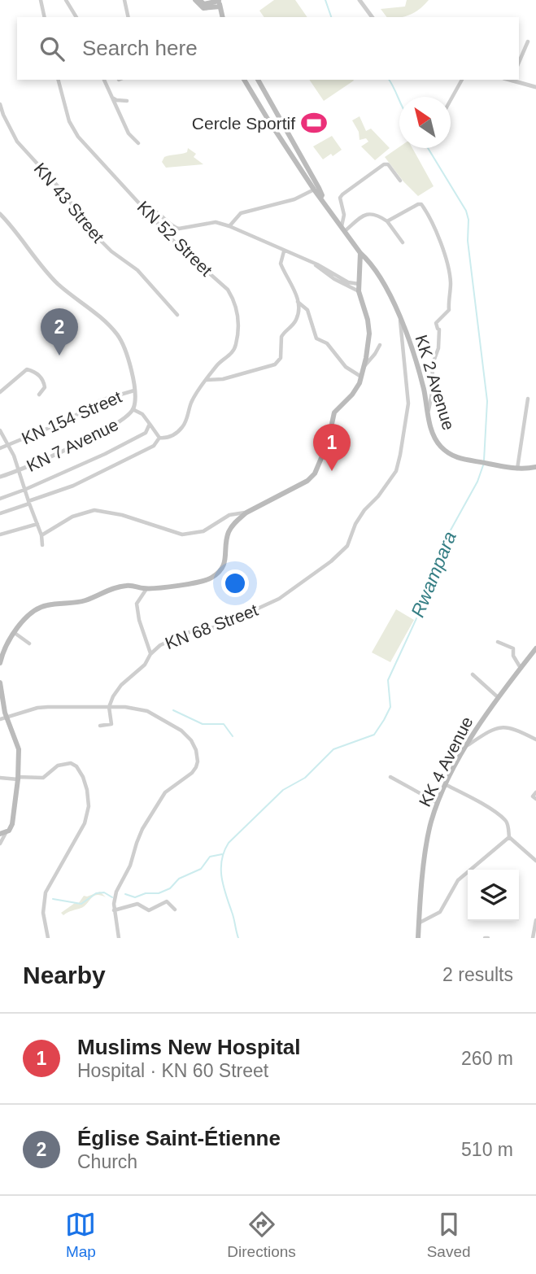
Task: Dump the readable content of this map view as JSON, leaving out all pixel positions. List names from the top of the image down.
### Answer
{
  "streets": {
    "main road": ["KK 2 Avenue", "KK 4 Avenue"],
    "street": [
      "KN 43 Street",
      "KN 52 Street",
      "KN 154 Street",
      "KN 7 Avenue",
      "KN 68 Street"
    ]
  },
  "crossings": [
    ["KK 2 Avenue", "KN 68 Street"],
    ["KN 154 Street", "KN 7 Avenue"]
  ],
  "water": ["Rwampara"],
  "places": {
    "sports": ["Cercle Sportif"]
  },
  "north": "top left",
  "page": {
    "search": "Search here",
    "pins": ["2", "1"],
    "heading": ["Nearby", "2 results"],
    "list": [
      {
        "mark": "1",
        "name": "Muslims New Hospital",
        "note": "Hospital · KN 60 Street",
        "value": "260 m"
      },
      {
        "mark": "2",
        "name": "Église Saint-Étienne",
        "note": "Church",
        "value": "510 m"
      }
    ],
    "nav": ["Map", "Directions", "Saved"]
  }
}
